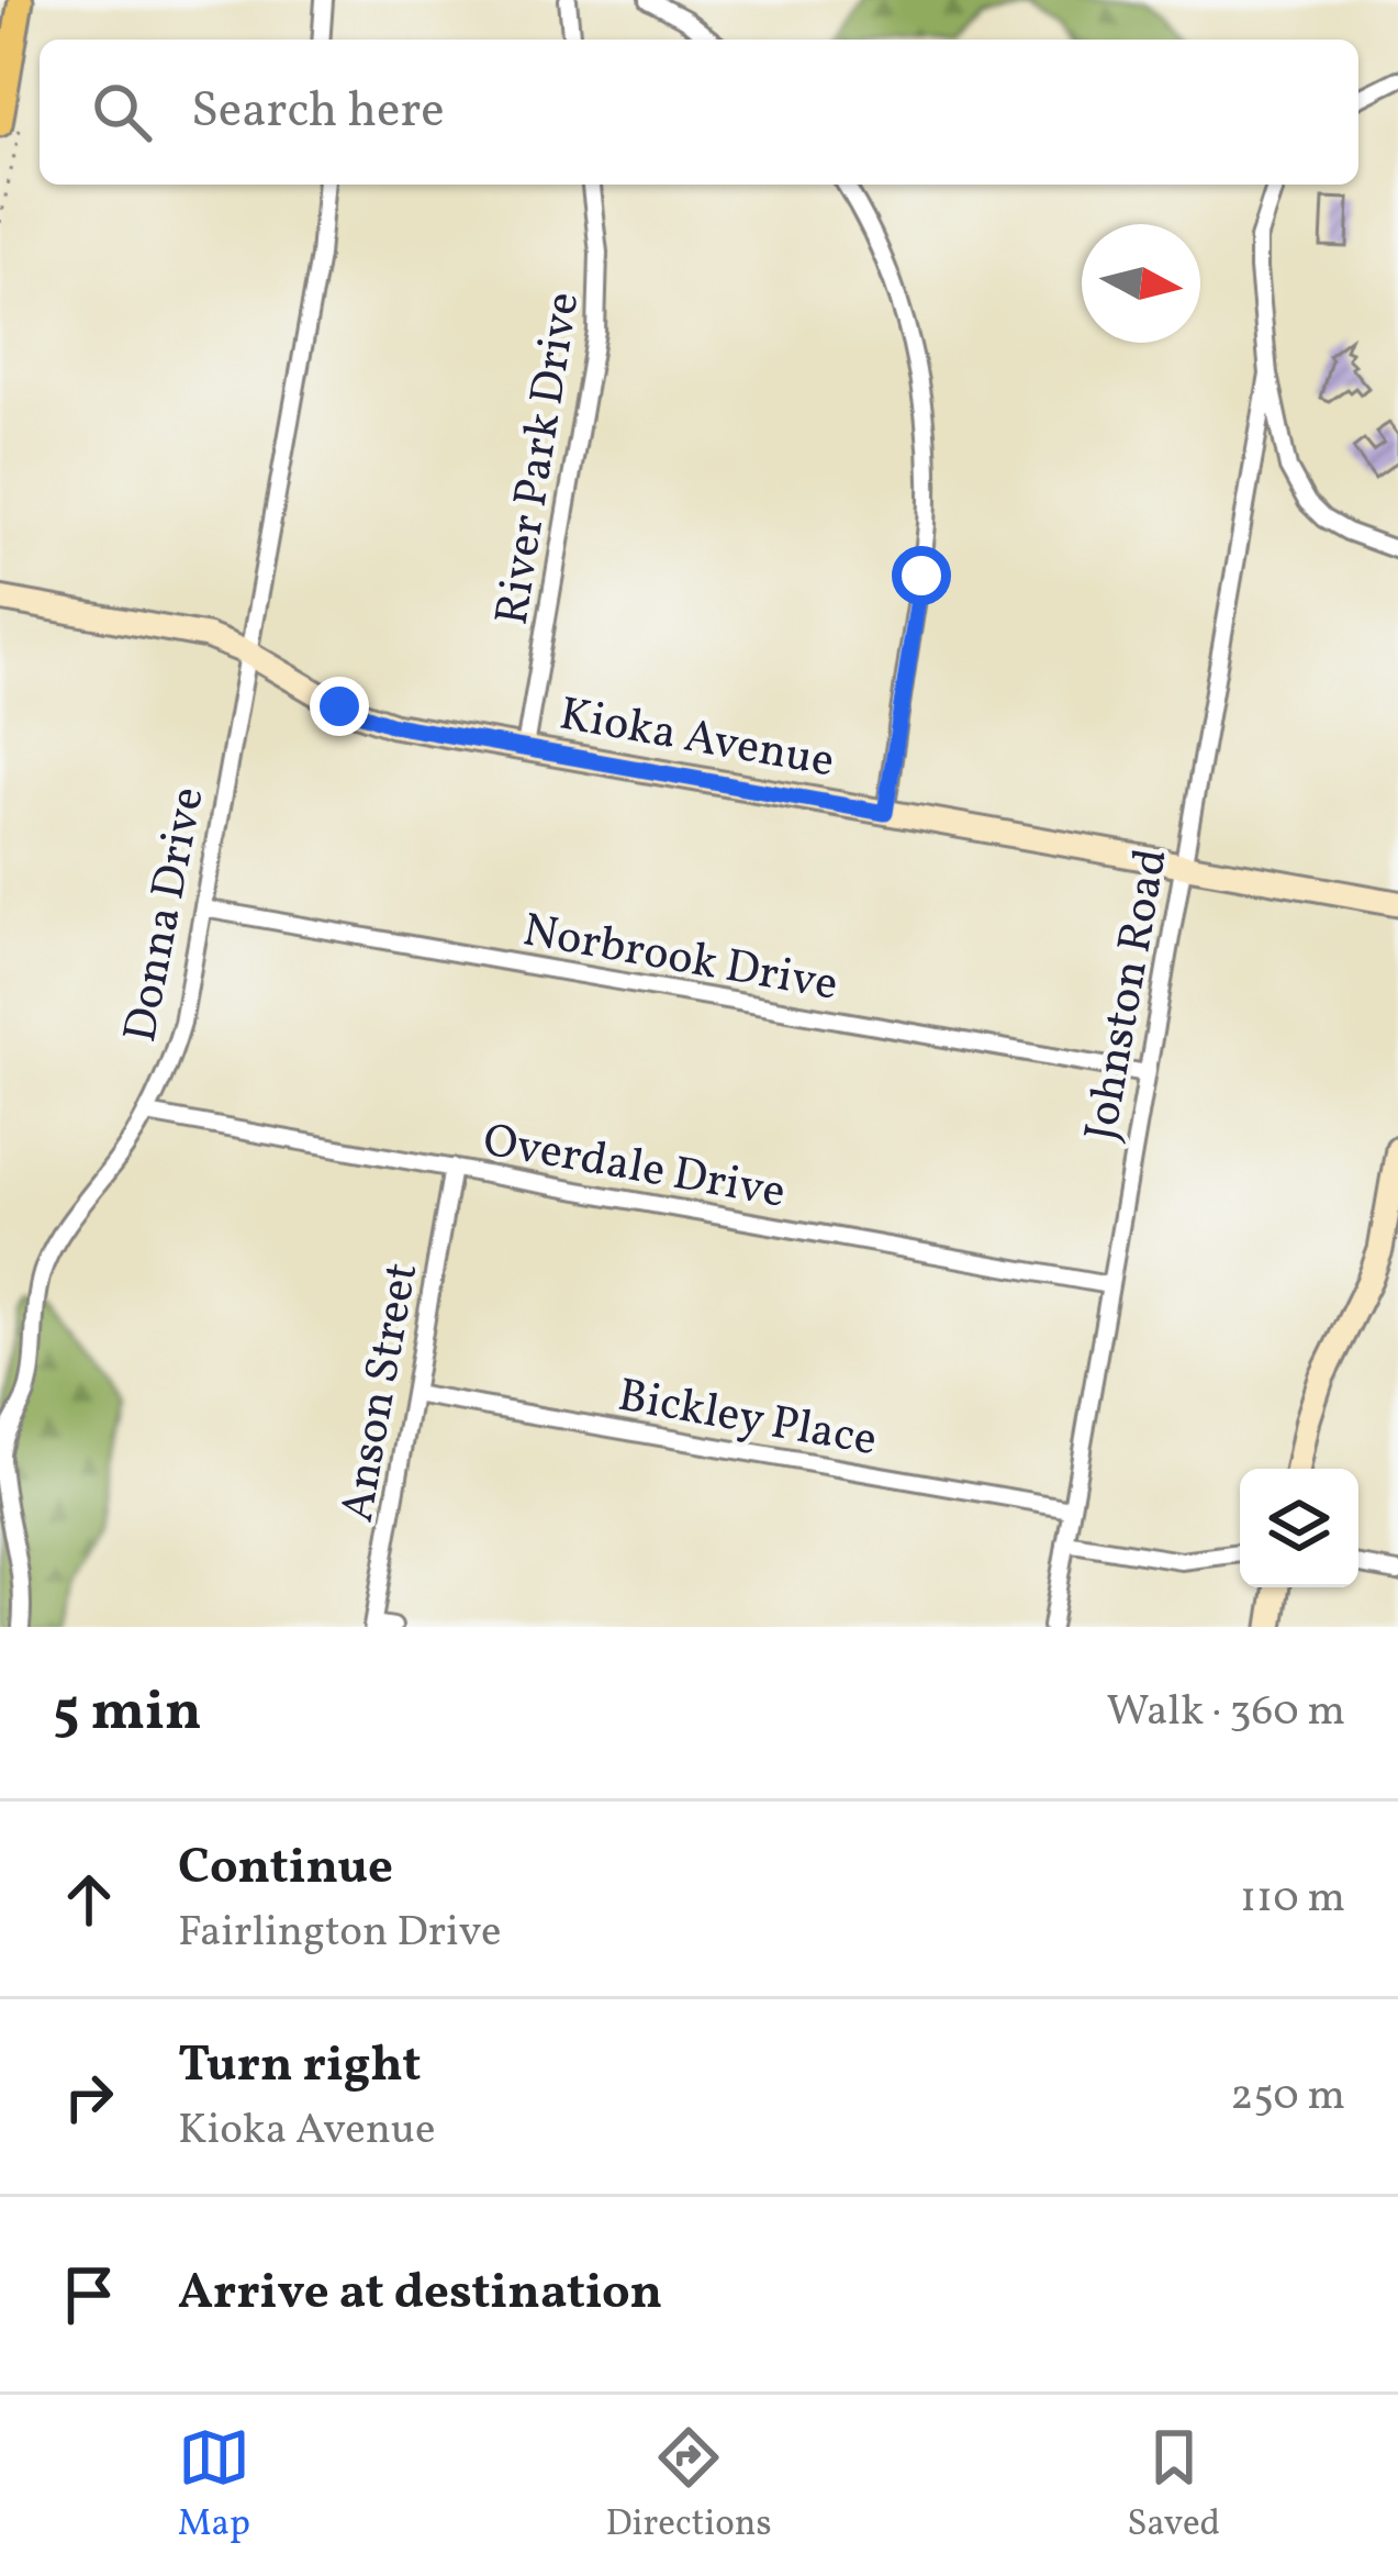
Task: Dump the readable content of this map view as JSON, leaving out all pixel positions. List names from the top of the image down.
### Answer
{
  "streets": {
    "street": [
      "River Park Drive",
      "Kioka Avenue",
      "Donna Drive",
      "Norbrook Drive",
      "Johnston Road",
      "Overdale Drive",
      "Anson Street",
      "Bickley Place"
    ]
  },
  "crossings": [
    ["River Park Drive", "Kioka Avenue"],
    ["Kioka Avenue", "Donna Drive"],
    ["Kioka Avenue", "Johnston Road"],
    ["Donna Drive", "Norbrook Drive"],
    ["Donna Drive", "Overdale Drive"],
    ["Norbrook Drive", "Johnston Road"],
    ["Johnston Road", "Overdale Drive"],
    ["Johnston Road", "Bickley Place"],
    ["Overdale Drive", "Anson Street"],
    ["Anson Street", "Bickley Place"]
  ],
  "north": "right",
  "page": {
    "search": "Search here",
    "heading": ["5 min", "Walk · 360 m"],
    "list": [
      ["Continue", "Fairlington Drive", "110 m"],
      ["Turn right", "Kioka Avenue", "250 m"],
      "Arrive at destination"
    ],
    "nav": ["Map", "Directions", "Saved"]
  }
}
